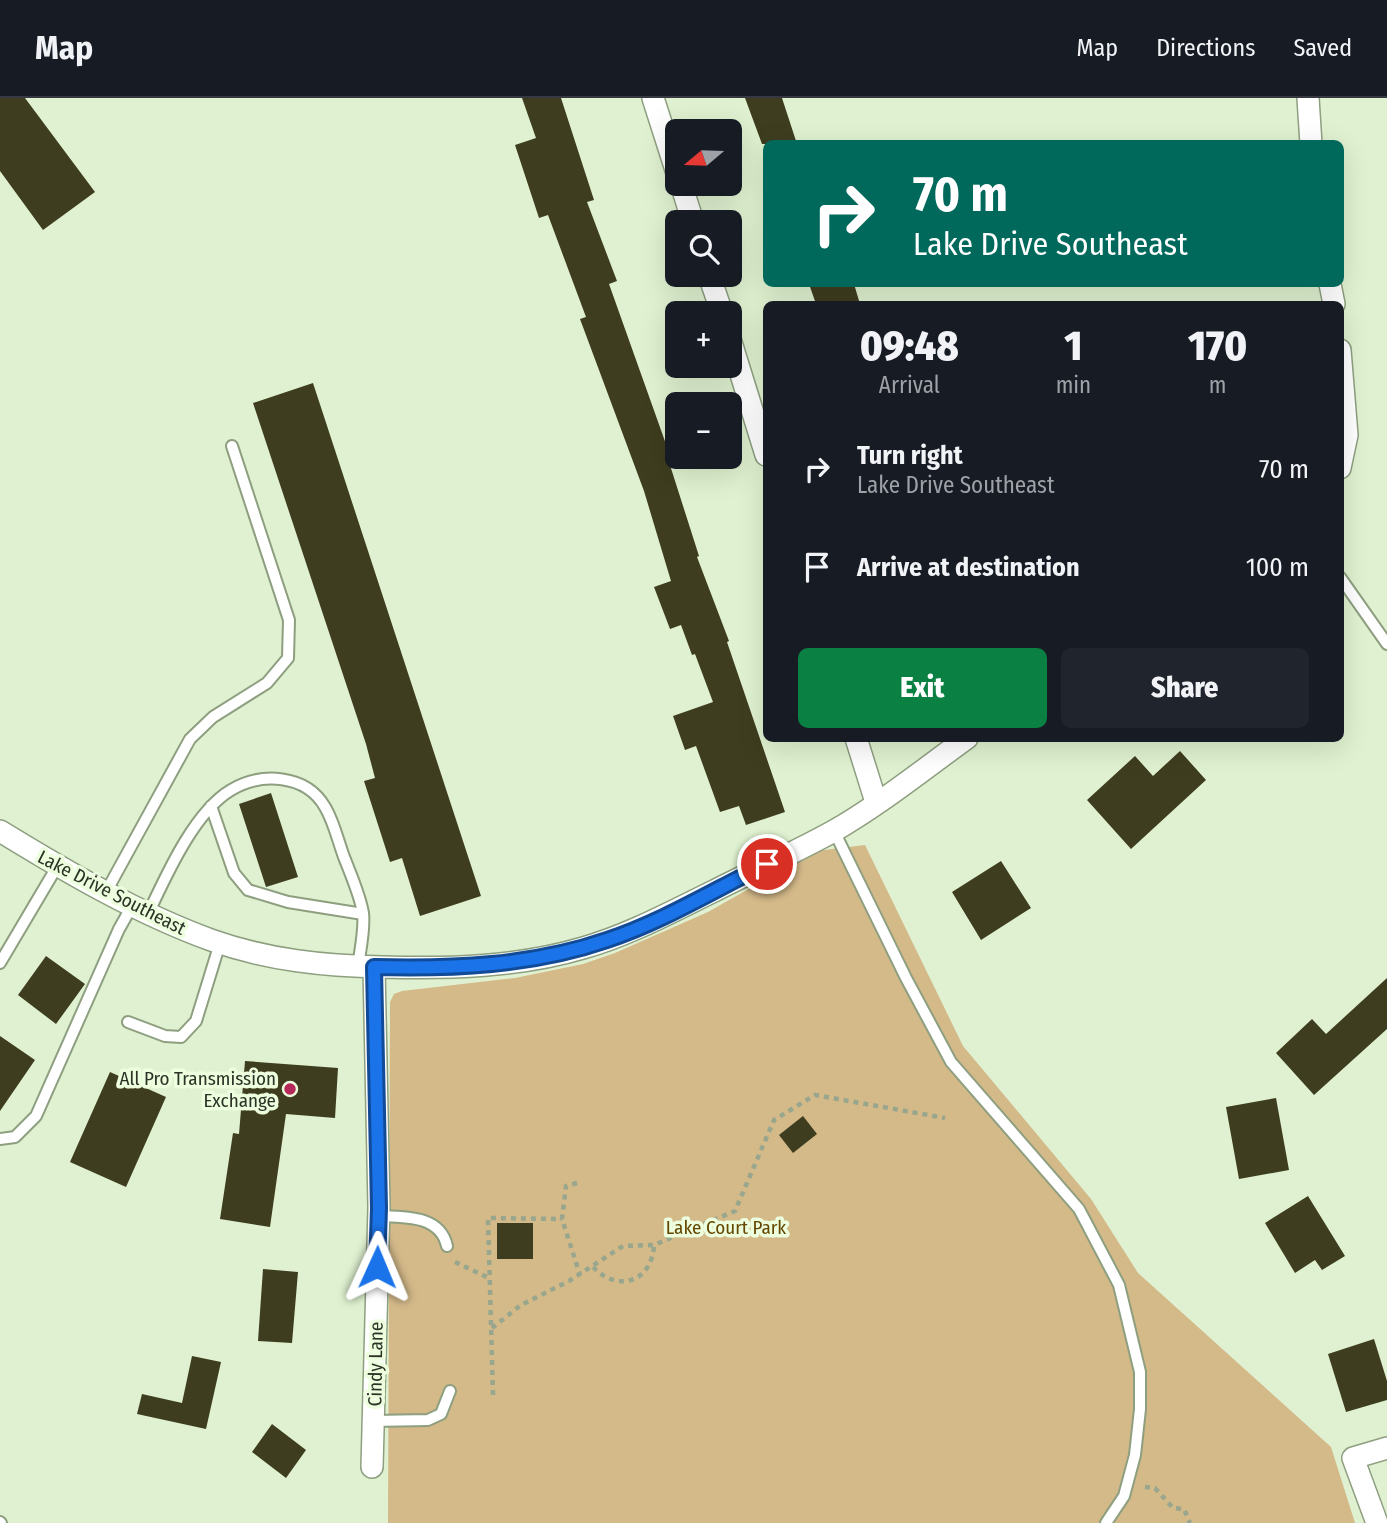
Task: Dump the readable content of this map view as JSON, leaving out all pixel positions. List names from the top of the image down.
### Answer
{
  "streets": {
    "street": ["Lake Drive Southeast", "Cindy Lane"]
  },
  "crossings": [
    ["Lake Drive Southeast", "Cindy Lane"]
  ],
  "parks": ["Lake Court Park"],
  "places": ["All Pro Transmission Exchange"],
  "north": "left",
  "page": {
    "header": "Map",
    "nav": ["Map", "Directions", "Saved"],
    "map_buttons": ["+", "−"],
    "turn": ["70 m", "Lake Drive Southeast"],
    "eta": [
      "09:48",
      "Arrival",
      "1",
      "min",
      "170",
      "m"
    ],
    "list": [
      {
        "name": "Turn right",
        "note": "Lake Drive Southeast",
        "value": "70 m"
      },
      {
        "name": "Arrive at destination",
        "value": "100 m"
      }
    ],
    "buttons": ["Exit", "Share"]
  }
}
